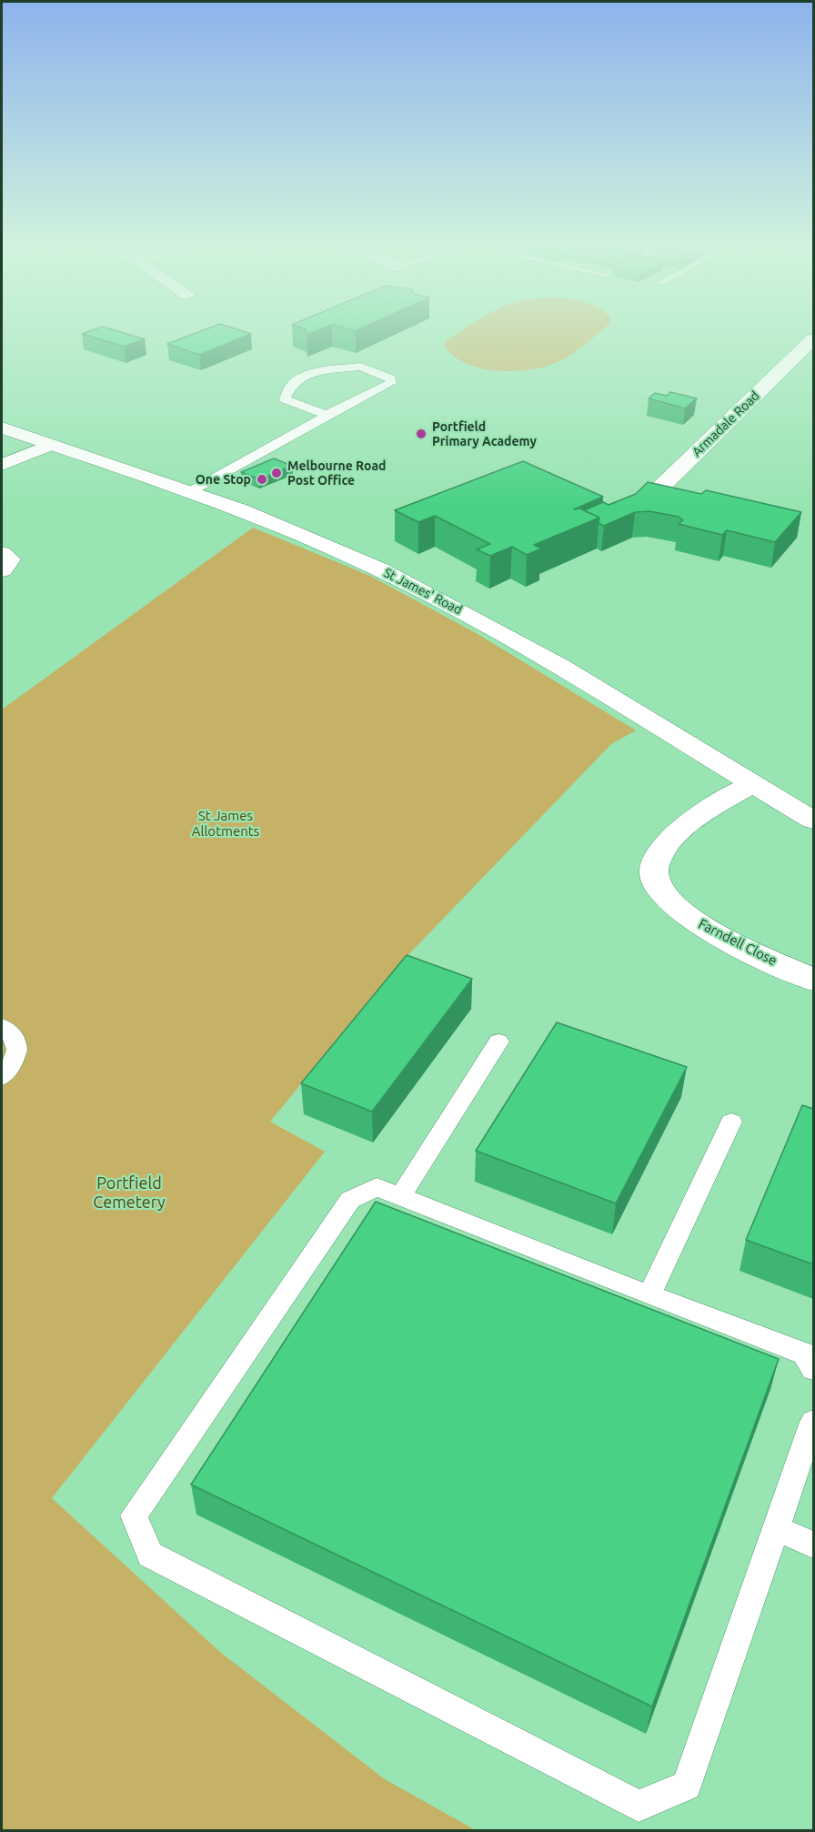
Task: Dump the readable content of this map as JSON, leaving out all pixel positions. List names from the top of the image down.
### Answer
{
  "streets": {
    "street": ["Armadale Road", "St James' Road", "Farndell Close"]
  },
  "crossings": [
    ["St James' Road", "Farndell Close"]
  ],
  "parks": ["St James Allotments", "Portfield Cemetery"],
  "places": ["Portfield Primary Academy", "Melbourne Road Post Office", "One Stop"]
}
